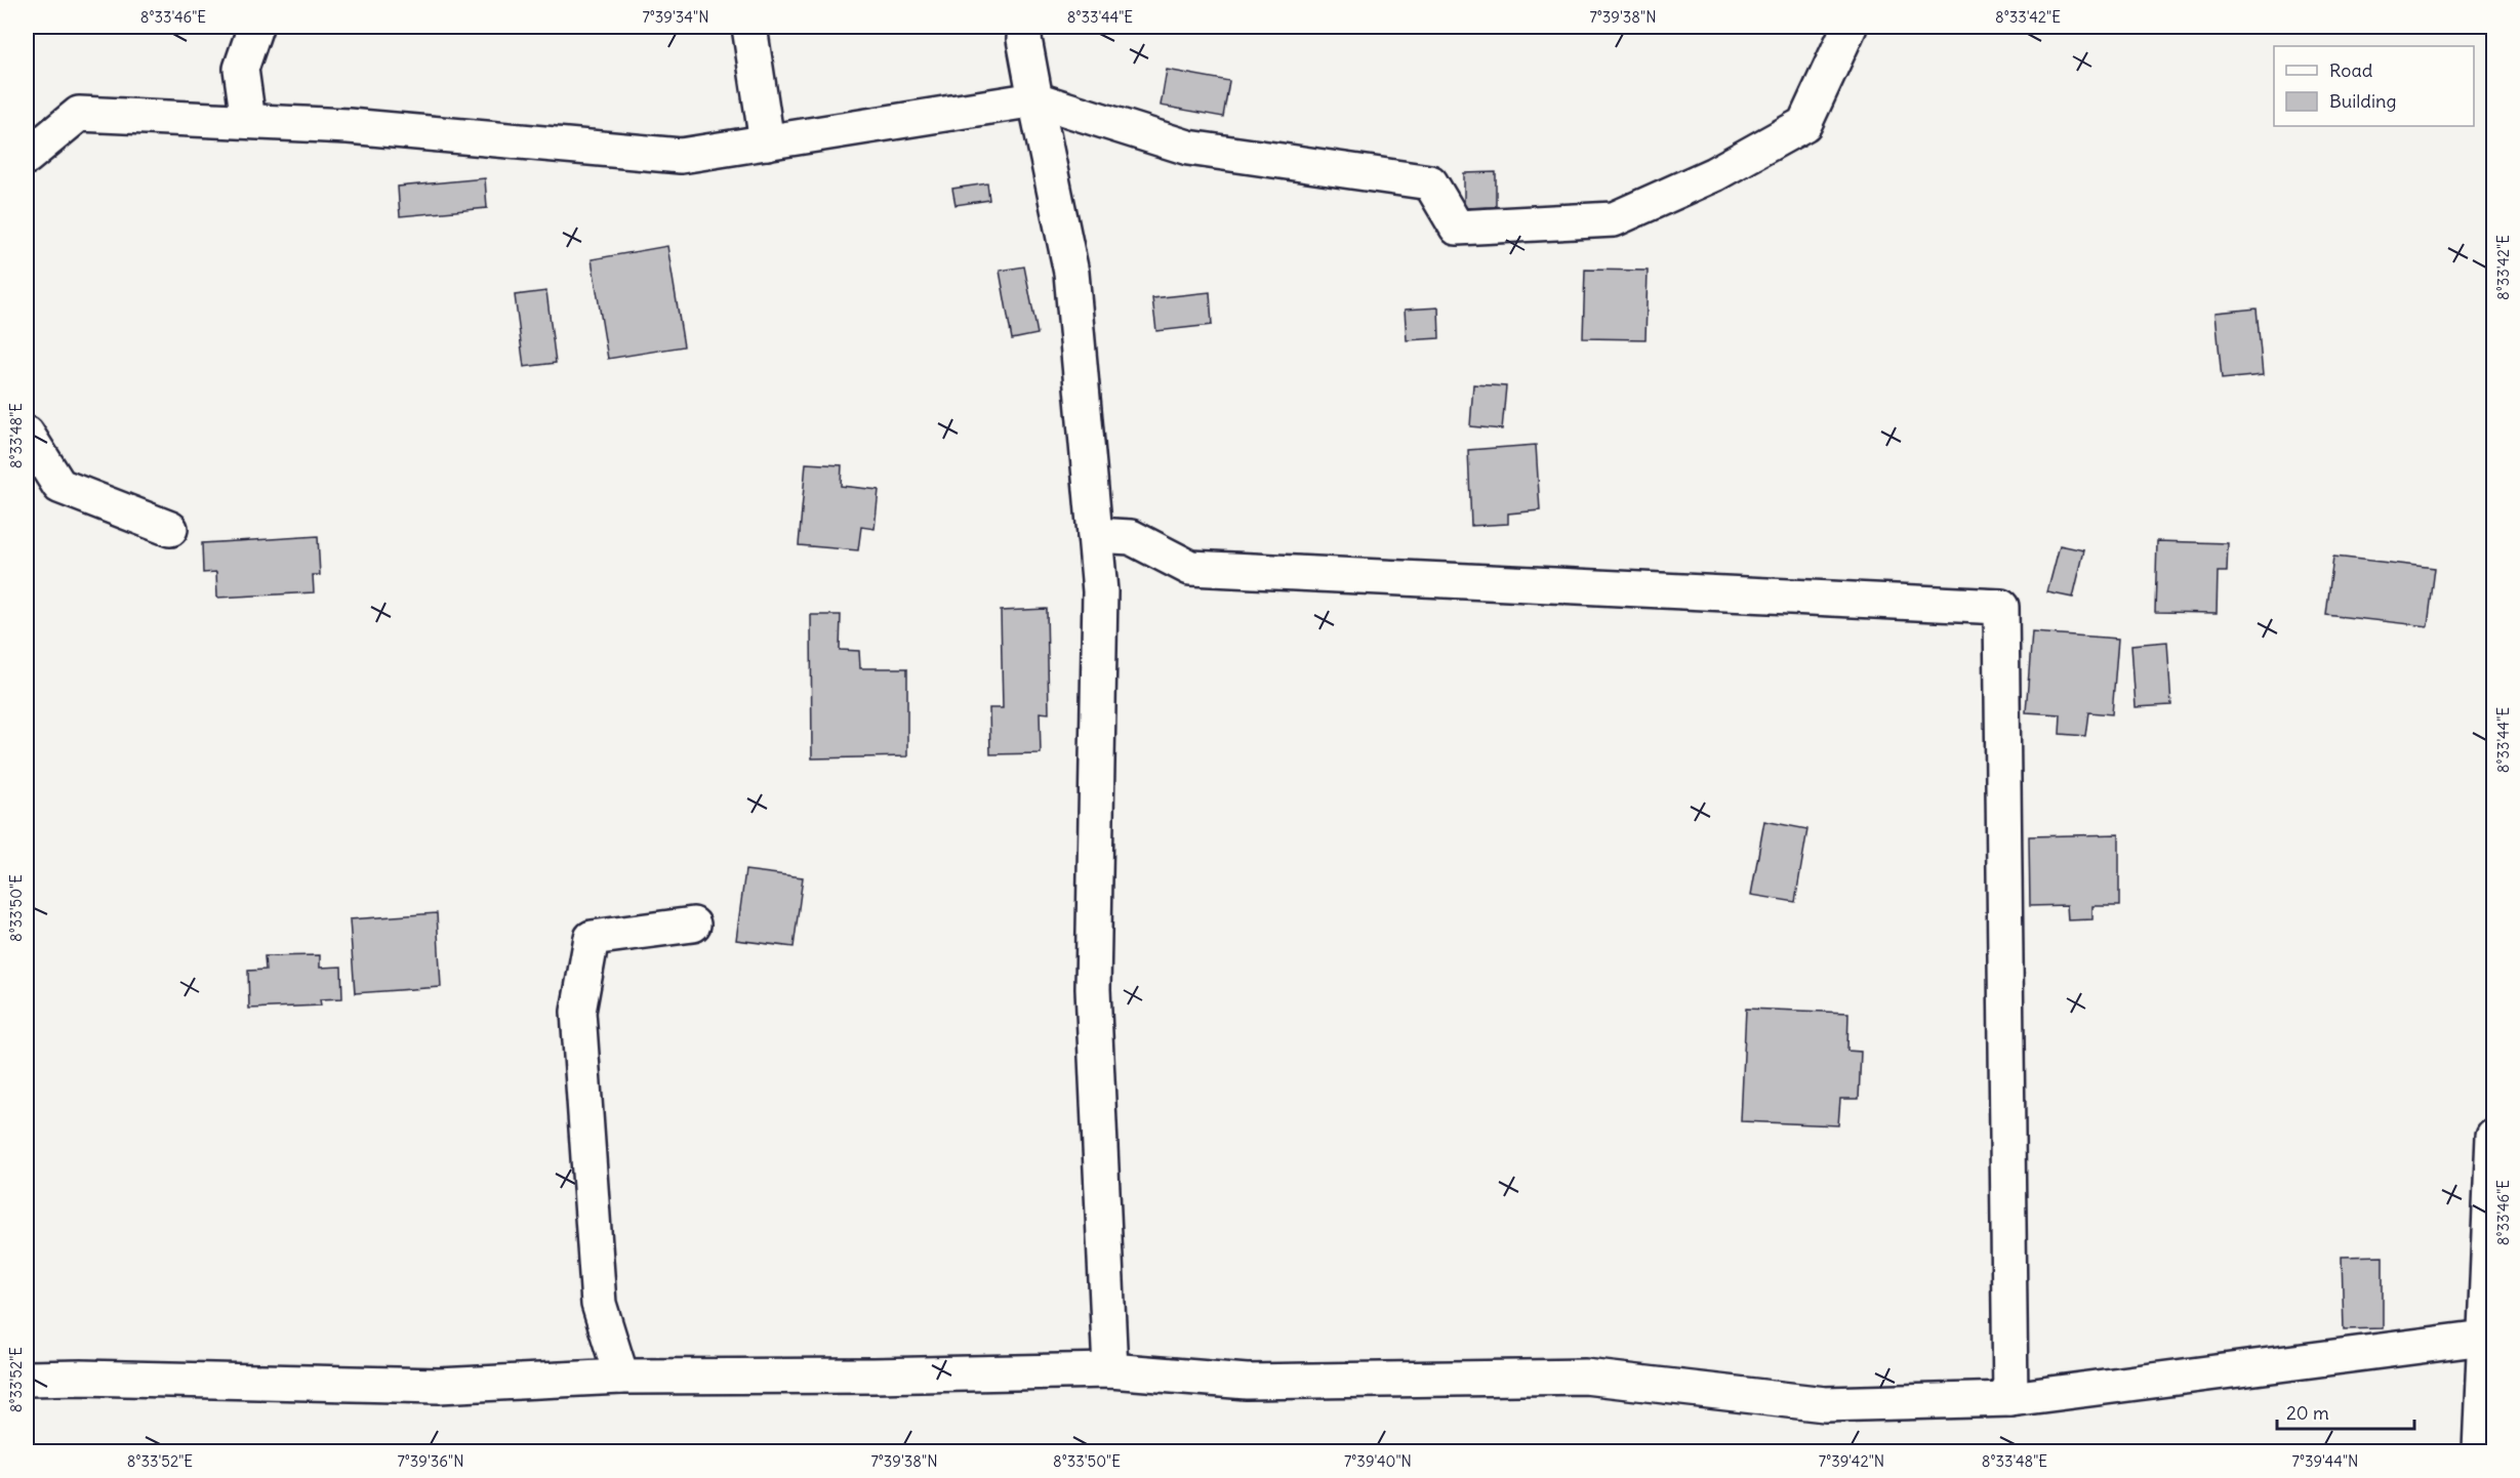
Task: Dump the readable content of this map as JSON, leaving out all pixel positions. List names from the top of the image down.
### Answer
{
  "legend": ["Road", "Building"],
  "scale_bar": "20 m",
  "coordinates": [
    "8°33'46\"E",
    "7°39'34\"N",
    "8°33'44\"E",
    "7°39'38\"N",
    "8°33'42\"E",
    "8°33'48\"E",
    "8°33'50\"E",
    "8°33'52\"E",
    "7°39'36\"N",
    "7°39'40\"N",
    "7°39'42\"N",
    "7°39'44\"N"
  ]
}
